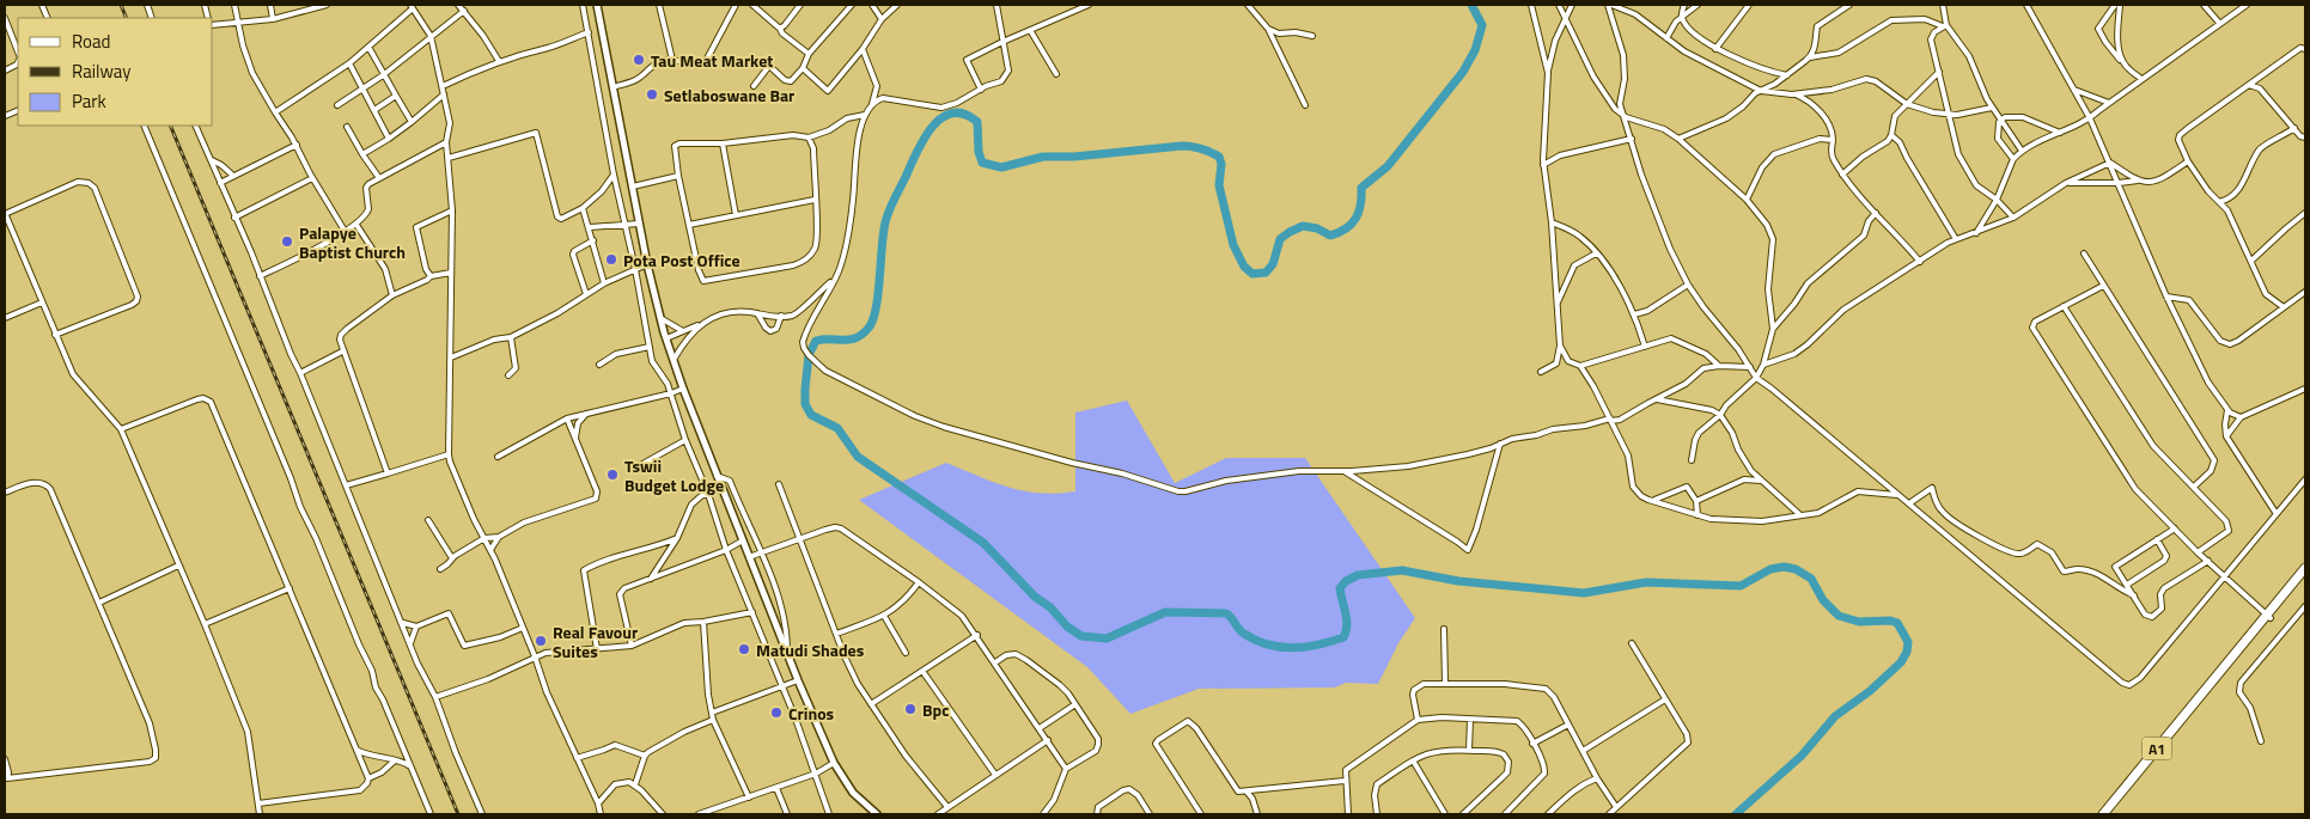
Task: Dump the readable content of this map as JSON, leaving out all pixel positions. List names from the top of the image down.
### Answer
{
  "streets": {
    "highway": ["A1"]
  },
  "places": [
    "Tau Meat Market",
    "Setlaboswane Bar",
    "Palapye Baptist Church",
    "Pota Post Office",
    "Tswii Budget Lodge",
    "Real Favour Suites",
    "Matudi Shades",
    "Bpc",
    "Crinos"
  ],
  "legend": ["Road", "Railway", "Park"]
}
